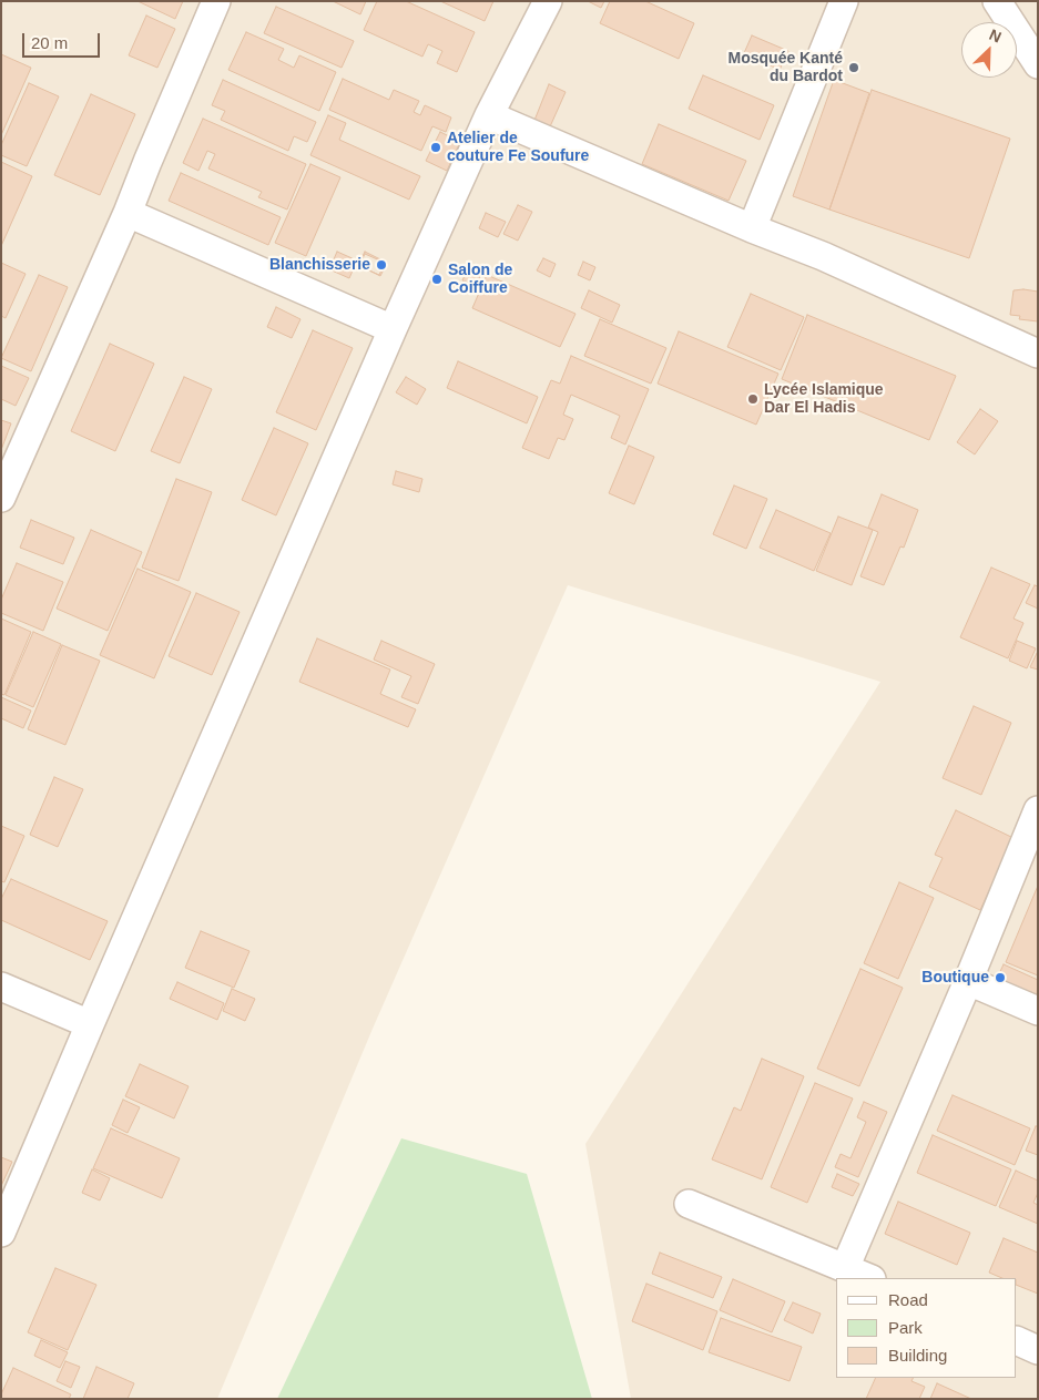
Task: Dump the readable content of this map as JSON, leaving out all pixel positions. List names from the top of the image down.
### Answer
{
  "places": [
    "Mosquée Kanté du Bardot",
    "Atelier de couture Fe Soufure",
    "Blanchisserie",
    "Salon de Coiffure",
    "Lycée Islamique Dar El Hadis",
    "Boutique"
  ],
  "legend": ["Road", "Park", "Building"],
  "scale_bar": "20 m",
  "north": "top right"
}
